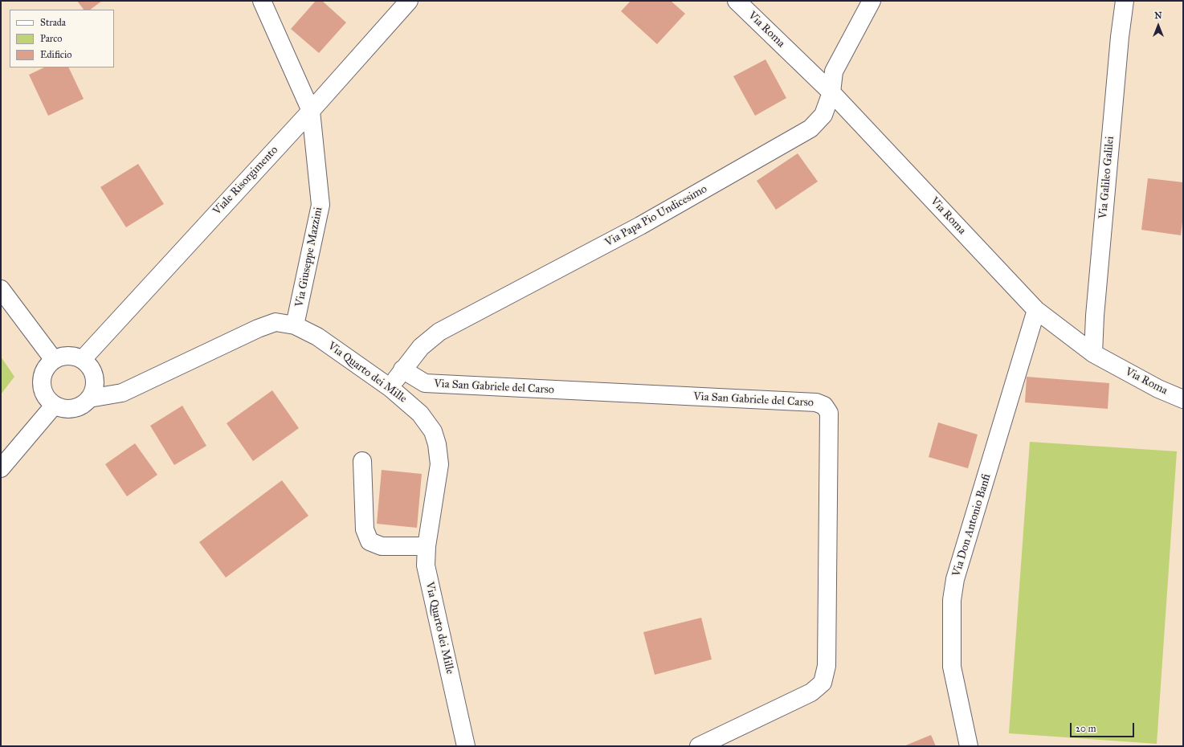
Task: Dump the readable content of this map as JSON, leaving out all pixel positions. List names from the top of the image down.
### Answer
{
  "streets": {
    "street": [
      "Via Roma",
      "Via Galileo Galilei",
      "Viale Risorgimento",
      "Via Papa Pio Undicesimo",
      "Via Giuseppe Mazzini",
      "Via Quarto dei Mille",
      "Via San Gabriele del Carso",
      "Via Don Antonio Banfi"
    ]
  },
  "crossings": [
    ["Via Roma", "Via Galileo Galilei"],
    ["Via Roma", "Via Papa Pio Undicesimo"],
    ["Via Roma", "Via Don Antonio Banfi"],
    ["Viale Risorgimento", "Via Giuseppe Mazzini"],
    ["Viale Risorgimento", "Via Quarto dei Mille"],
    ["Via Papa Pio Undicesimo", "Via Quarto dei Mille"],
    ["Via Papa Pio Undicesimo", "Via San Gabriele del Carso"],
    ["Via Giuseppe Mazzini", "Via Quarto dei Mille"]
  ],
  "legend": ["Strada", "Parco", "Edificio"],
  "scale_bar": "20 m",
  "north": "top"
}
